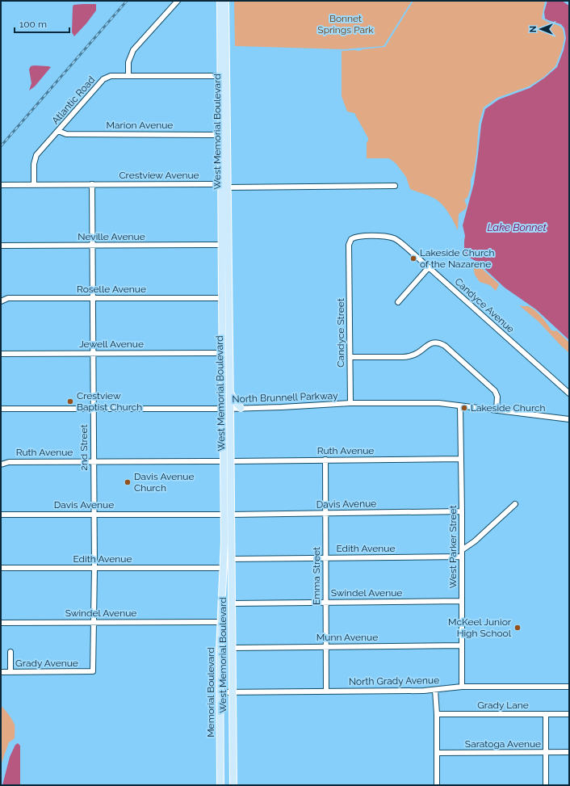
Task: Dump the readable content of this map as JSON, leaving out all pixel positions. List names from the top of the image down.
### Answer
{
  "streets": {
    "main road": ["West Memorial Boulevard", "Memorial Boulevard"],
    "street": [
      "Atlantic Road",
      "Marion Avenue",
      "Crestview Avenue",
      "Neville Avenue",
      "Roselle Avenue",
      "Candyce Avenue",
      "Candyce Street",
      "Jewell Avenue",
      "North Brunnell Parkway",
      "2nd Street",
      "Ruth Avenue",
      "Davis Avenue",
      "West Parker Street",
      "Edith Avenue",
      "Emma Street",
      "Swindel Avenue",
      "Munn Avenue",
      "Grady Avenue",
      "North Grady Avenue",
      "Grady Lane",
      "Saratoga Avenue"
    ]
  },
  "crossings": [
    ["Atlantic Road", "Marion Avenue"],
    ["Atlantic Road", "West Memorial Boulevard"],
    ["Atlantic Road", "Crestview Avenue"],
    ["Marion Avenue", "West Memorial Boulevard"],
    ["West Memorial Boulevard", "Crestview Avenue"],
    ["West Memorial Boulevard", "Neville Avenue"],
    ["West Memorial Boulevard", "Roselle Avenue"],
    ["West Memorial Boulevard", "Jewell Avenue"],
    ["West Memorial Boulevard", "North Brunnell Parkway"],
    ["West Memorial Boulevard", "Ruth Avenue"],
    ["West Memorial Boulevard", "Davis Avenue"],
    ["West Memorial Boulevard", "Edith Avenue"],
    ["West Memorial Boulevard", "Swindel Avenue"],
    ["West Memorial Boulevard", "Munn Avenue"],
    ["West Memorial Boulevard", "North Grady Avenue"],
    ["West Memorial Boulevard", "Memorial Boulevard"],
    ["Crestview Avenue", "2nd Street"],
    ["Neville Avenue", "2nd Street"],
    ["Roselle Avenue", "2nd Street"],
    ["Candyce Avenue", "Candyce Street"],
    ["Candyce Street", "North Brunnell Parkway"],
    ["Jewell Avenue", "2nd Street"],
    ["North Brunnell Parkway", "2nd Street"],
    ["North Brunnell Parkway", "West Parker Street"],
    ["2nd Street", "Ruth Avenue"],
    ["2nd Street", "Davis Avenue"],
    ["2nd Street", "Edith Avenue"],
    ["2nd Street", "Swindel Avenue"],
    ["2nd Street", "Grady Avenue"],
    ["Ruth Avenue", "West Parker Street"],
    ["Ruth Avenue", "Emma Street"],
    ["Davis Avenue", "West Parker Street"],
    ["Davis Avenue", "Emma Street"],
    ["West Parker Street", "Edith Avenue"],
    ["West Parker Street", "Swindel Avenue"],
    ["West Parker Street", "Munn Avenue"],
    ["West Parker Street", "North Grady Avenue"],
    ["Edith Avenue", "Emma Street"],
    ["Edith Avenue", "Memorial Boulevard"],
    ["Emma Street", "Swindel Avenue"],
    ["Emma Street", "Munn Avenue"],
    ["Emma Street", "North Grady Avenue"],
    ["Swindel Avenue", "Memorial Boulevard"],
    ["North Grady Avenue", "Memorial Boulevard"]
  ],
  "water": ["Lake Bonnet"],
  "parks": ["Bonnet Springs Park"],
  "places": [
    "Lakeside Church of the Nazarene",
    "Crestview Baptist Church",
    "Lakeside Church",
    "Davis Avenue Church",
    "McKeel Junior High School"
  ],
  "scale_bar": "100 m",
  "north": "left"
}
